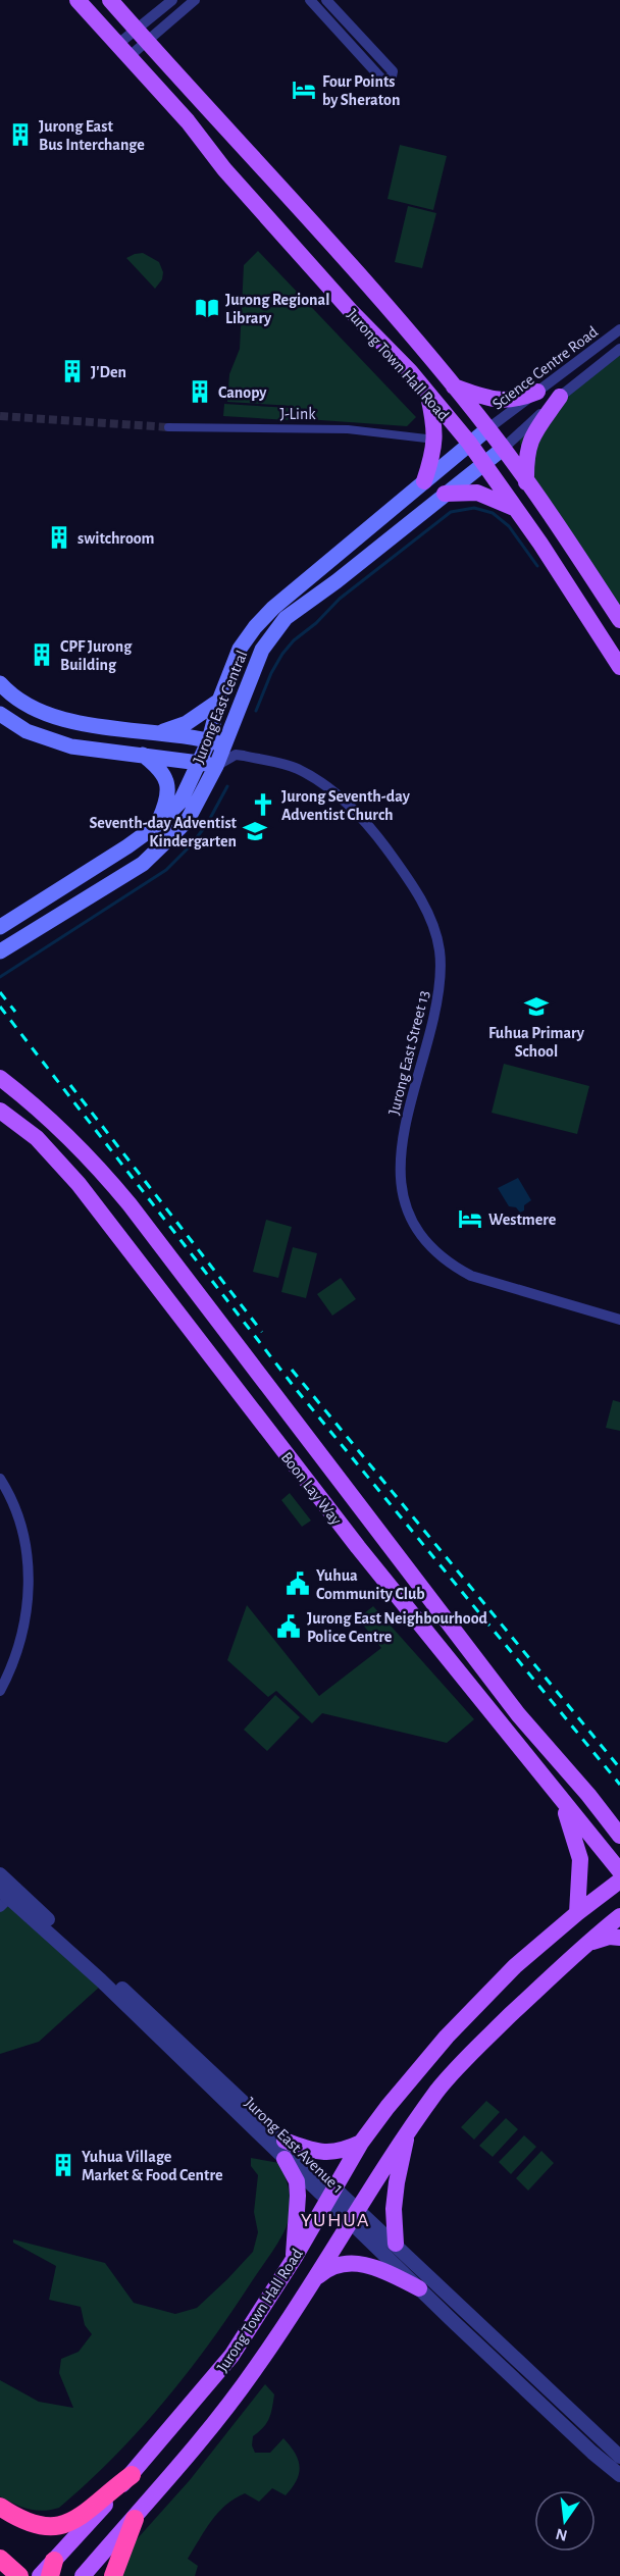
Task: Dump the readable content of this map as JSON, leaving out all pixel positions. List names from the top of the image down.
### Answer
{
  "streets": {
    "main road": ["Jurong Town Hall Road", "Jurong East Central", "Boon Lay Way"],
    "street": [
      "Science Centre Road",
      "J-Link",
      "Jurong East Street 13",
      "Jurong East Avenue 1"
    ]
  },
  "crossings": [
    ["Jurong Town Hall Road", "Science Centre Road"],
    ["Jurong Town Hall Road", "Jurong East Central"],
    ["Jurong Town Hall Road", "Jurong East Avenue 1"],
    ["Science Centre Road", "Jurong East Central"],
    ["Jurong East Central", "Jurong East Street 13"]
  ],
  "districts": ["YUHUA"],
  "places": {
    "hotel": ["Four Points by Sheraton", "Westmere"],
    "building": [
      "Jurong East Bus Interchange",
      "J'Den",
      "Canopy",
      "switchroom",
      "CPF Jurong Building",
      "Yuhua Village Market & Food Centre"
    ],
    "library": ["Jurong Regional Library"],
    "church": ["Jurong Seventh-day Adventist Church"],
    "school or university": ["Seventh-day Adventist Kindergarten", "Fuhua Primary School"],
    "public building": ["Yuhua Community Club", "Jurong East Neighbourhood Police Centre"]
  },
  "north": "bottom"
}
